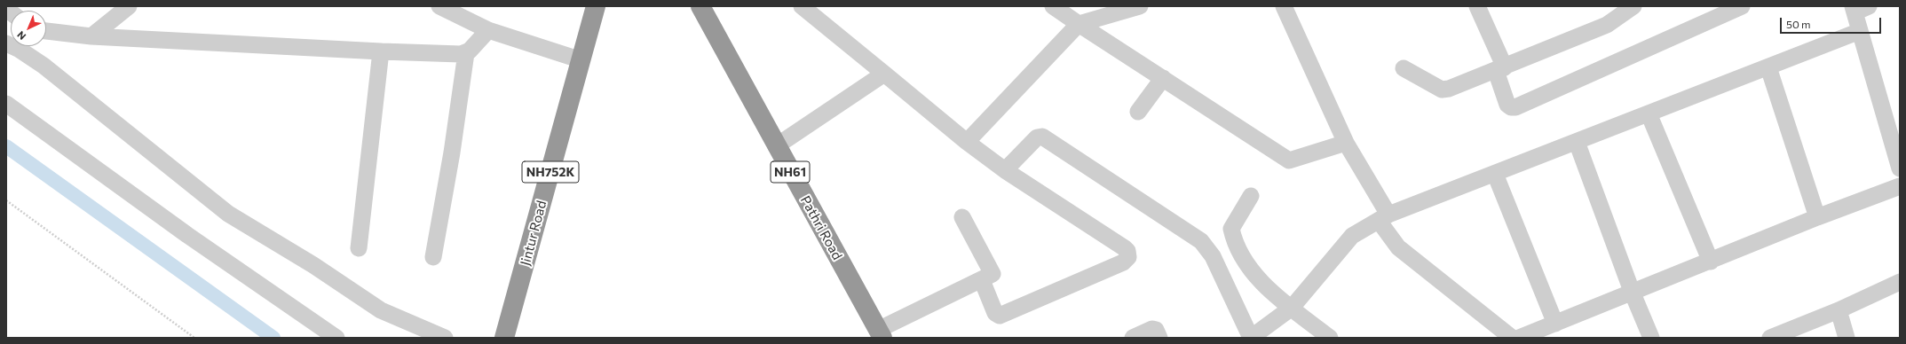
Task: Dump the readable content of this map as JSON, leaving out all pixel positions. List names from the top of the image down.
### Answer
{
  "streets": {
    "highway": [
      "NH752K",
      "NH61",
      "Pathri Road",
      "Jintur Road"
    ]
  },
  "scale_bar": "50 m",
  "north": "bottom left"
}
